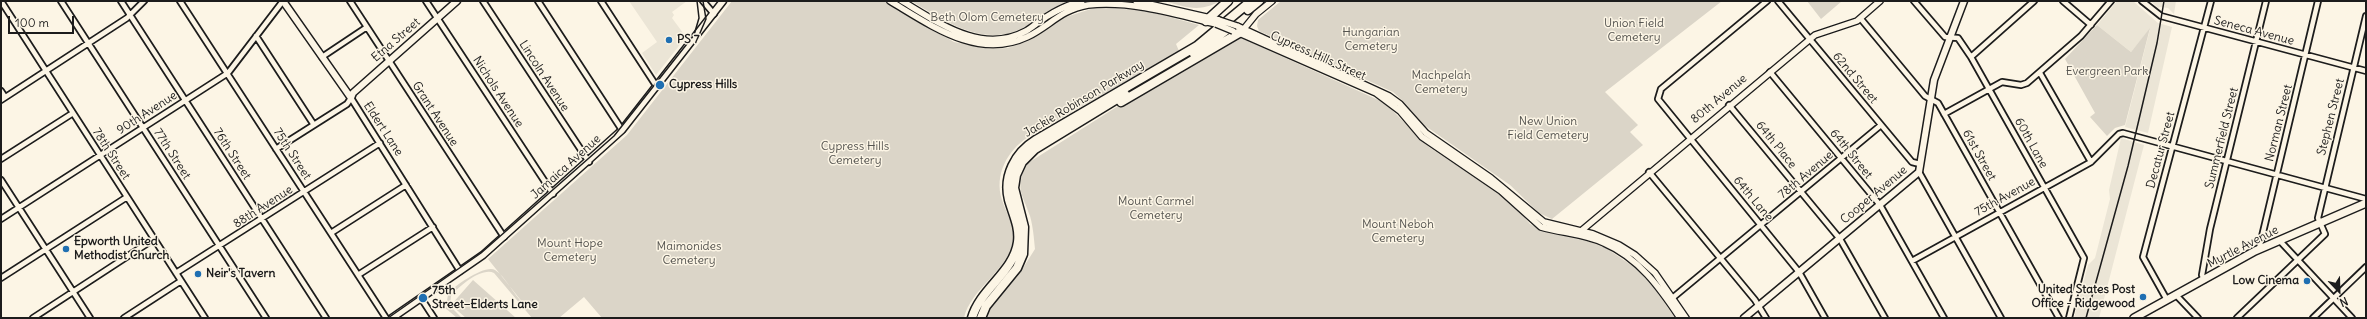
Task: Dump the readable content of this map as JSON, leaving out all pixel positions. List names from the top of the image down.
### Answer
{
  "streets": {
    "highway": ["Jackie Robinson Parkway"],
    "main road": [
      "Etna Street",
      "Eldert Lane",
      "Jamaica Avenue",
      "Cooper Avenue",
      "Myrtle Avenue"
    ],
    "street": [
      "Seneca Avenue",
      "Cypress Hills Street",
      "Lincoln Avenue",
      "62nd Street",
      "Nichols Avenue",
      "80th Avenue",
      "90th Avenue",
      "Grant Avenue",
      "Stephen Street",
      "Norman Street",
      "Summerfield Street",
      "60th Lane",
      "64th Place",
      "Decatur Street",
      "78th Street",
      "77th Street",
      "76th Street",
      "75th Street",
      "64th Street",
      "61st Street",
      "78th Avenue",
      "75th Avenue",
      "64th Lane",
      "88th Avenue"
    ]
  },
  "crossings": [
    ["Seneca Avenue", "Stephen Street"],
    ["Seneca Avenue", "Norman Street"],
    ["Seneca Avenue", "Summerfield Street"],
    ["Seneca Avenue", "Decatur Street"],
    ["Etna Street", "Nichols Avenue"],
    ["Etna Street", "Grant Avenue"],
    ["Etna Street", "Eldert Lane"],
    ["Cypress Hills Street", "80th Avenue"],
    ["Cypress Hills Street", "78th Avenue"],
    ["Lincoln Avenue", "Jamaica Avenue"],
    ["62nd Street", "80th Avenue"],
    ["62nd Street", "78th Avenue"],
    ["62nd Street", "Cooper Avenue"],
    ["Nichols Avenue", "Jamaica Avenue"],
    ["80th Avenue", "64th Place"],
    ["80th Avenue", "64th Street"],
    ["80th Avenue", "61st Street"],
    ["80th Avenue", "64th Lane"],
    ["90th Avenue", "Eldert Lane"],
    ["90th Avenue", "78th Street"],
    ["90th Avenue", "77th Street"],
    ["90th Avenue", "76th Street"],
    ["90th Avenue", "75th Street"],
    ["Grant Avenue", "Jamaica Avenue"],
    ["Stephen Street", "Myrtle Avenue"],
    ["Norman Street", "Myrtle Avenue"],
    ["Eldert Lane", "Jamaica Avenue"],
    ["Eldert Lane", "88th Avenue"],
    ["Summerfield Street", "Myrtle Avenue"],
    ["60th Lane", "Cooper Avenue"],
    ["60th Lane", "75th Avenue"],
    ["64th Place", "78th Avenue"],
    ["64th Place", "Cooper Avenue"],
    ["Decatur Street", "75th Avenue"],
    ["Decatur Street", "Myrtle Avenue"],
    ["78th Street", "88th Avenue"],
    ["77th Street", "88th Avenue"],
    ["76th Street", "88th Avenue"],
    ["75th Street", "88th Avenue"],
    ["64th Street", "78th Avenue"],
    ["64th Street", "Cooper Avenue"],
    ["64th Street", "75th Avenue"],
    ["61st Street", "Cooper Avenue"],
    ["61st Street", "75th Avenue"],
    ["78th Avenue", "64th Lane"],
    ["Cooper Avenue", "64th Lane"]
  ],
  "parks": [
    "Beth Olom Cemetery",
    "Union Field Cemetery",
    "Hungarian Cemetery",
    "Evergreen Park",
    "Machpelah Cemetery",
    "New Union Field Cemetery",
    "Cypress Hills Cemetery",
    "Mount Carmel Cemetery",
    "Mount Neboh Cemetery",
    "Mount Hope Cemetery",
    "Maimonides Cemetery"
  ],
  "places": [
    "PS 7",
    "Cypress Hills",
    "Epworth United Methodist Church",
    "Neir's Tavern",
    "Low Cinema",
    "United States Post Office - Ridgewood",
    "75th Street–Elderts Lane"
  ],
  "scale_bar": "100 m",
  "north": "bottom right"
}
